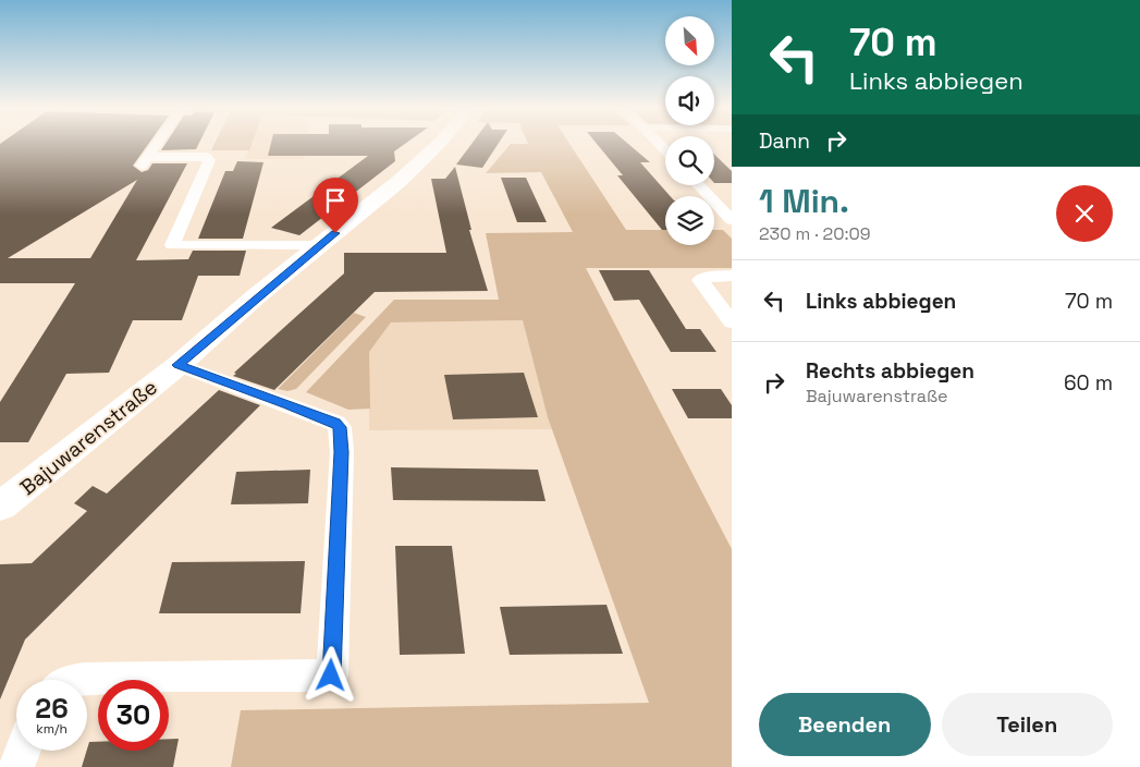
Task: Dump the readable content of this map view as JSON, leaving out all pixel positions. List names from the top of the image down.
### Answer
{
  "streets": {
    "main road": ["Bajuwarenstraße"]
  },
  "north": "bottom right",
  "page": {
    "turn": ["70 m", "Links abbiegen"],
    "then": "Dann",
    "heading": ["1 Min.", "230 m · 20:09"],
    "list": [
      {
        "name": "Links abbiegen",
        "value": "70 m"
      },
      {
        "name": "Rechts abbiegen",
        "note": "Bajuwarenstraße",
        "value": "60 m"
      }
    ],
    "speed": "26 km/h",
    "limit": "30",
    "buttons": ["Beenden", "Teilen"]
  }
}
